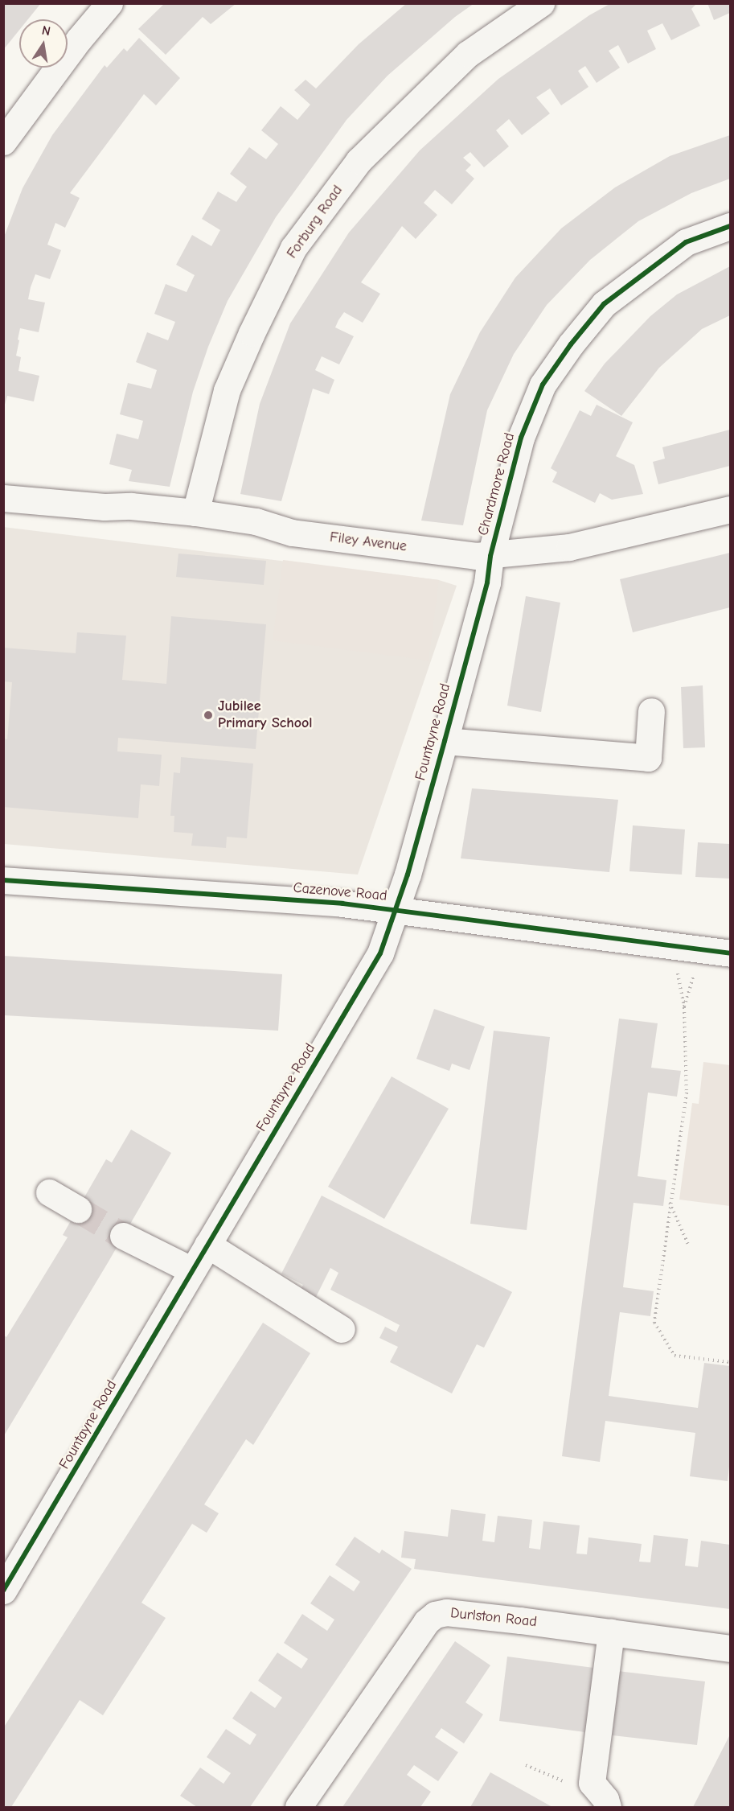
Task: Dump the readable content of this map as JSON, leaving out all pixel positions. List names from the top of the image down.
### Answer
{
  "streets": {
    "street": [
      "Forburg Road",
      "Chardmore Road",
      "Filey Avenue",
      "Fountayne Road",
      "Cazenove Road",
      "Durlston Road"
    ]
  },
  "crossings": [
    ["Forburg Road", "Filey Avenue"],
    ["Chardmore Road", "Filey Avenue"],
    ["Chardmore Road", "Fountayne Road"],
    ["Filey Avenue", "Fountayne Road"],
    ["Fountayne Road", "Cazenove Road"]
  ],
  "places": ["Jubilee Primary School"],
  "north": "top"
}
